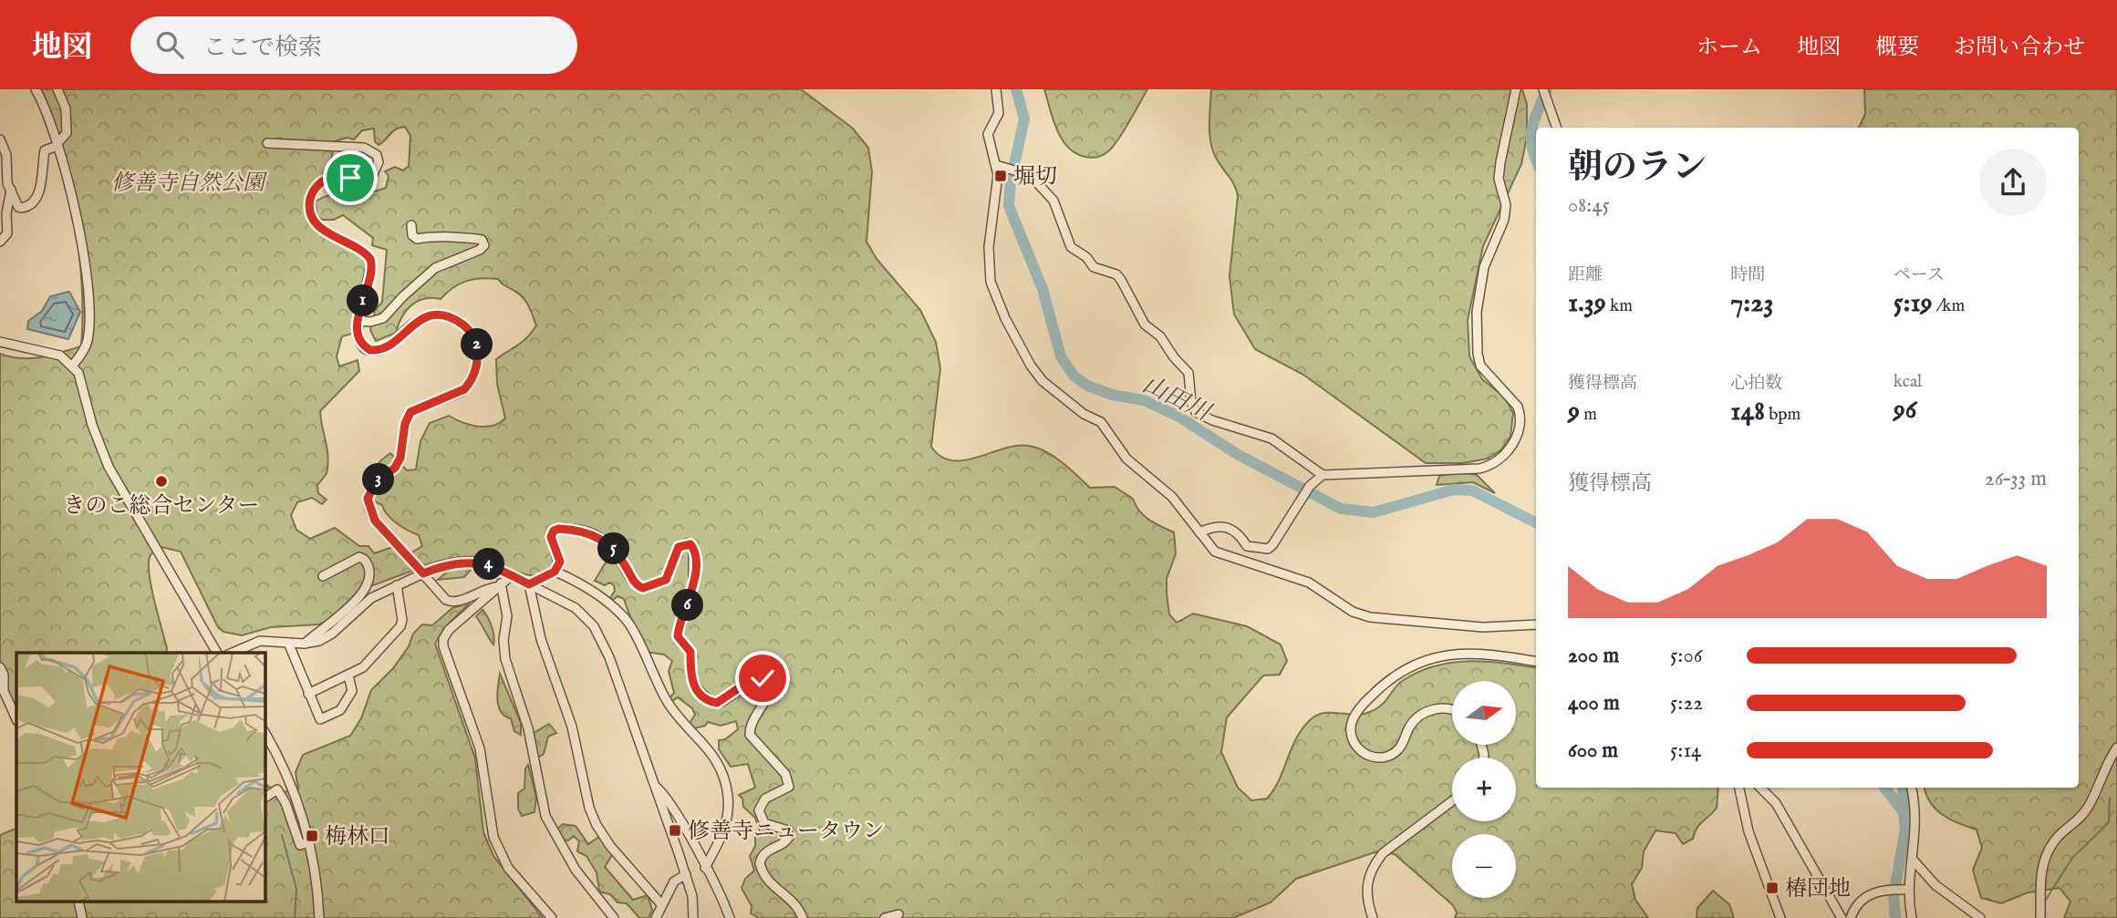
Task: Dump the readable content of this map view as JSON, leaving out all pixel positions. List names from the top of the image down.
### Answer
{
  "water": ["山田川"],
  "parks": ["修善寺自然公園"],
  "places": {
    "transit": [
      "堀切",
      "修善寺ニュータウン",
      "梅林口",
      "椿団地"
    ],
    "other": ["きのこ総合センター"]
  },
  "north": "right",
  "page": {
    "header": "地図",
    "search": "ここで検索",
    "nav": [
      "ホーム",
      "地図",
      "概要",
      "お問い合わせ"
    ],
    "heading": ["朝のラン", "08:45"],
    "stats": [
      ["距離", "1.39 km"],
      ["時間", "7:23"],
      ["ペース", "5:19 /km"],
      ["獲得標高", "9 m"],
      ["心拍数", "148 bpm"],
      ["kcal", "96"]
    ],
    "pins": [
      "1",
      "2",
      "3",
      "5",
      "4",
      "6"
    ],
    "chart": ["獲得標高", "26–33 m"],
    "list": [
      {
        "name": "200 m",
        "note": "5:06"
      },
      {
        "name": "400 m",
        "note": "5:22"
      },
      {
        "name": "600 m",
        "note": "5:14"
      }
    ],
    "map_buttons": ["+", "−"]
  }
}
